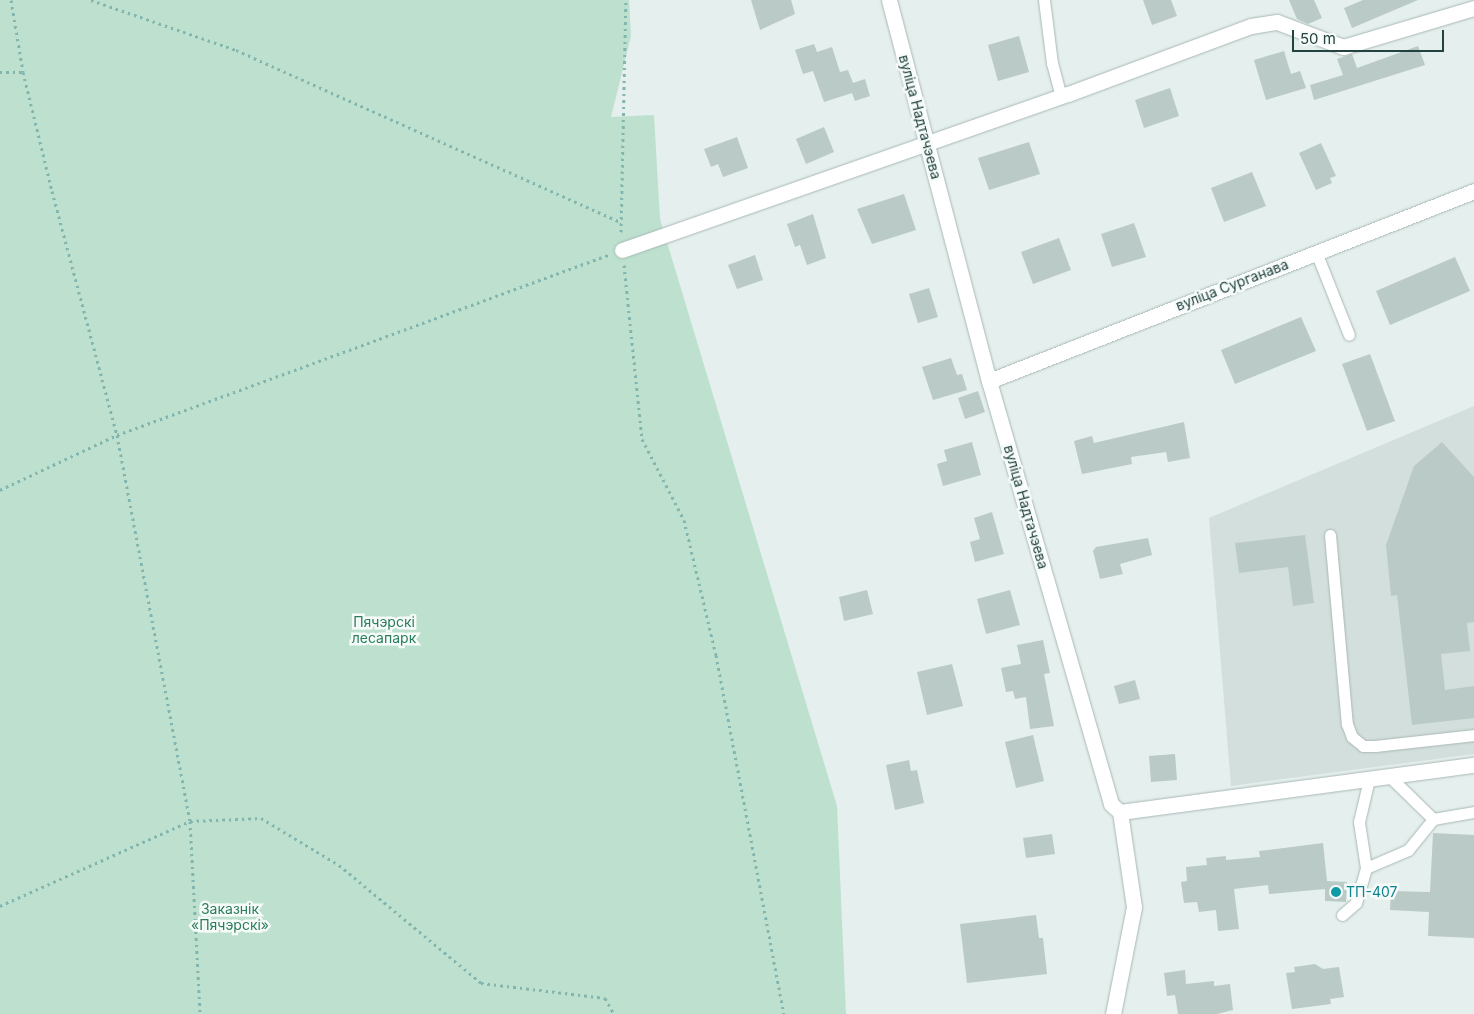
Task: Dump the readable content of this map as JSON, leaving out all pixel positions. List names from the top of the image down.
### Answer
{
  "streets": {
    "street": ["вуліца Надтачэева", "вуліца Сурганава"]
  },
  "crossings": [
    ["вуліца Надтачэева", "вуліца Сурганава"]
  ],
  "parks": ["Пячэрскі лесапарк", "Заказнік «Пячэрскі»"],
  "places": ["ТП-407"],
  "scale_bar": "50 m"
}
